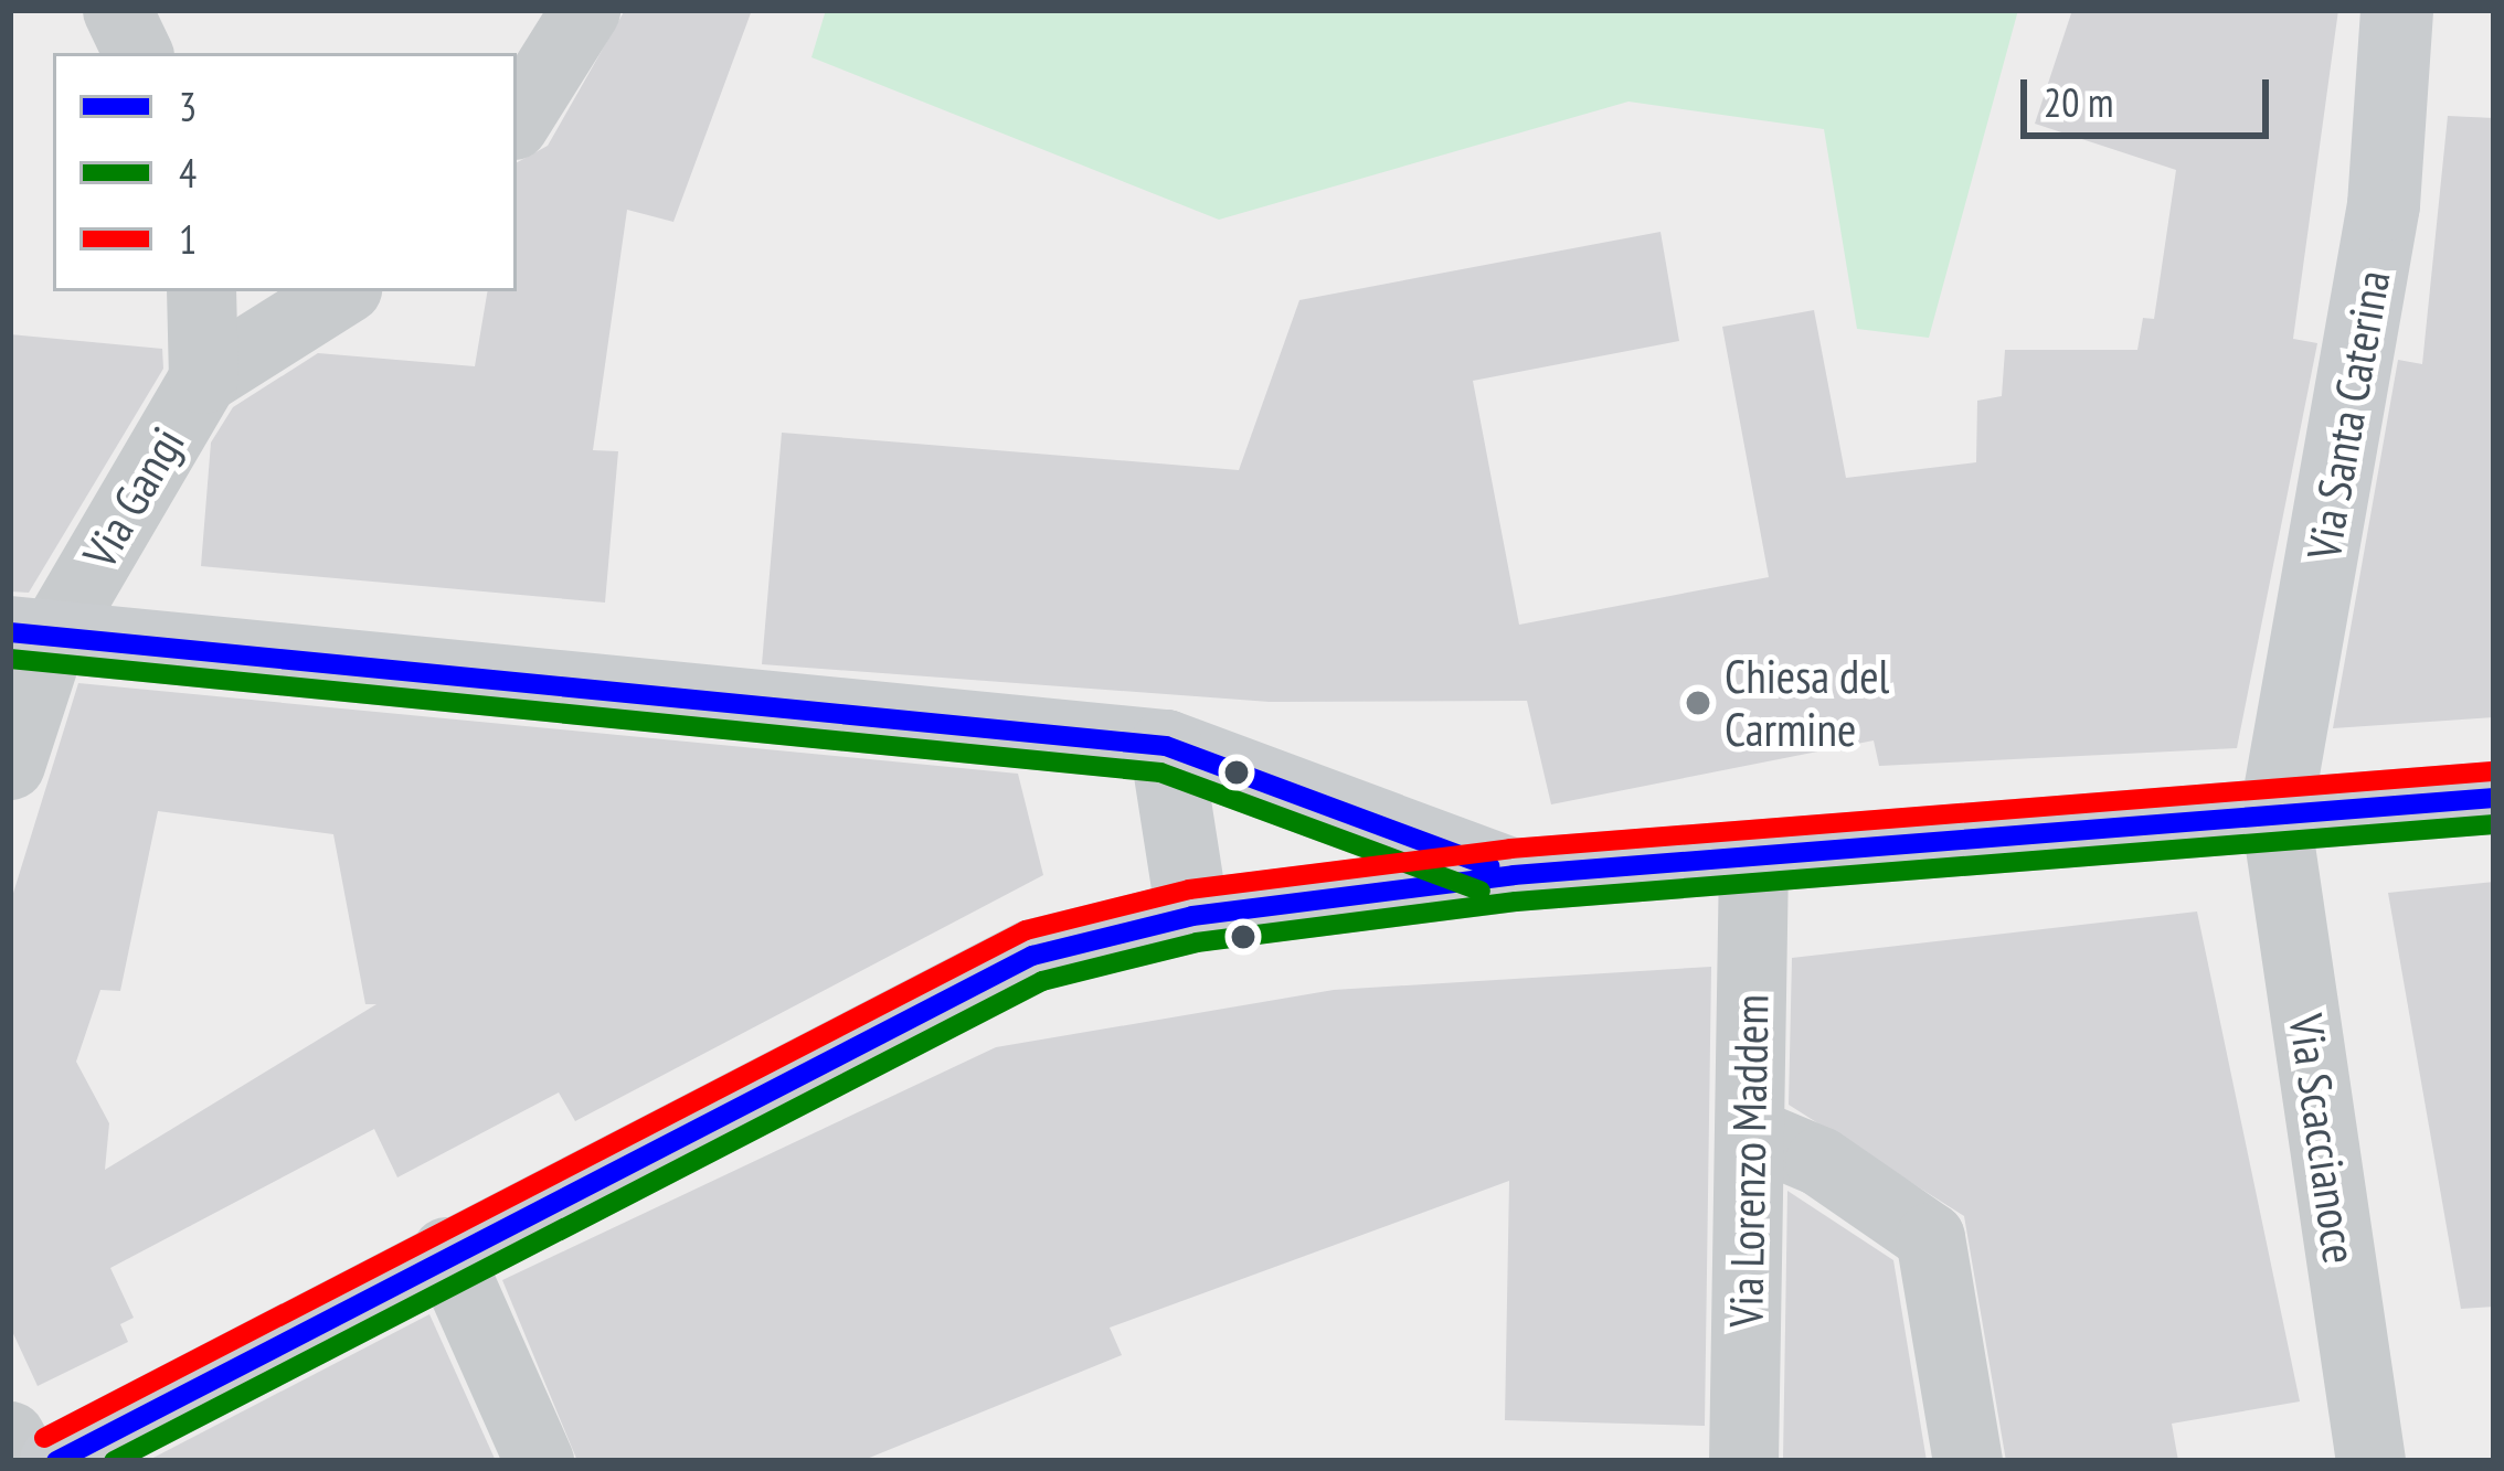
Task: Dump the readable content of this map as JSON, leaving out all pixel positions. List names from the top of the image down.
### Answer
{
  "streets": {
    "street": [
      "Via Santa Caterina",
      "Via Gangi",
      "Via Scaccianoce",
      "Via Lorenzo Maddem"
    ]
  },
  "crossings": [
    ["Via Santa Caterina", "Via Scaccianoce"]
  ],
  "places": ["Chiesa del Carmine"],
  "lines": ["transit line 3", "transit line 4", "transit line 1"],
  "legend": ["3", "4", "1"],
  "scale_bar": "20 m"
}
